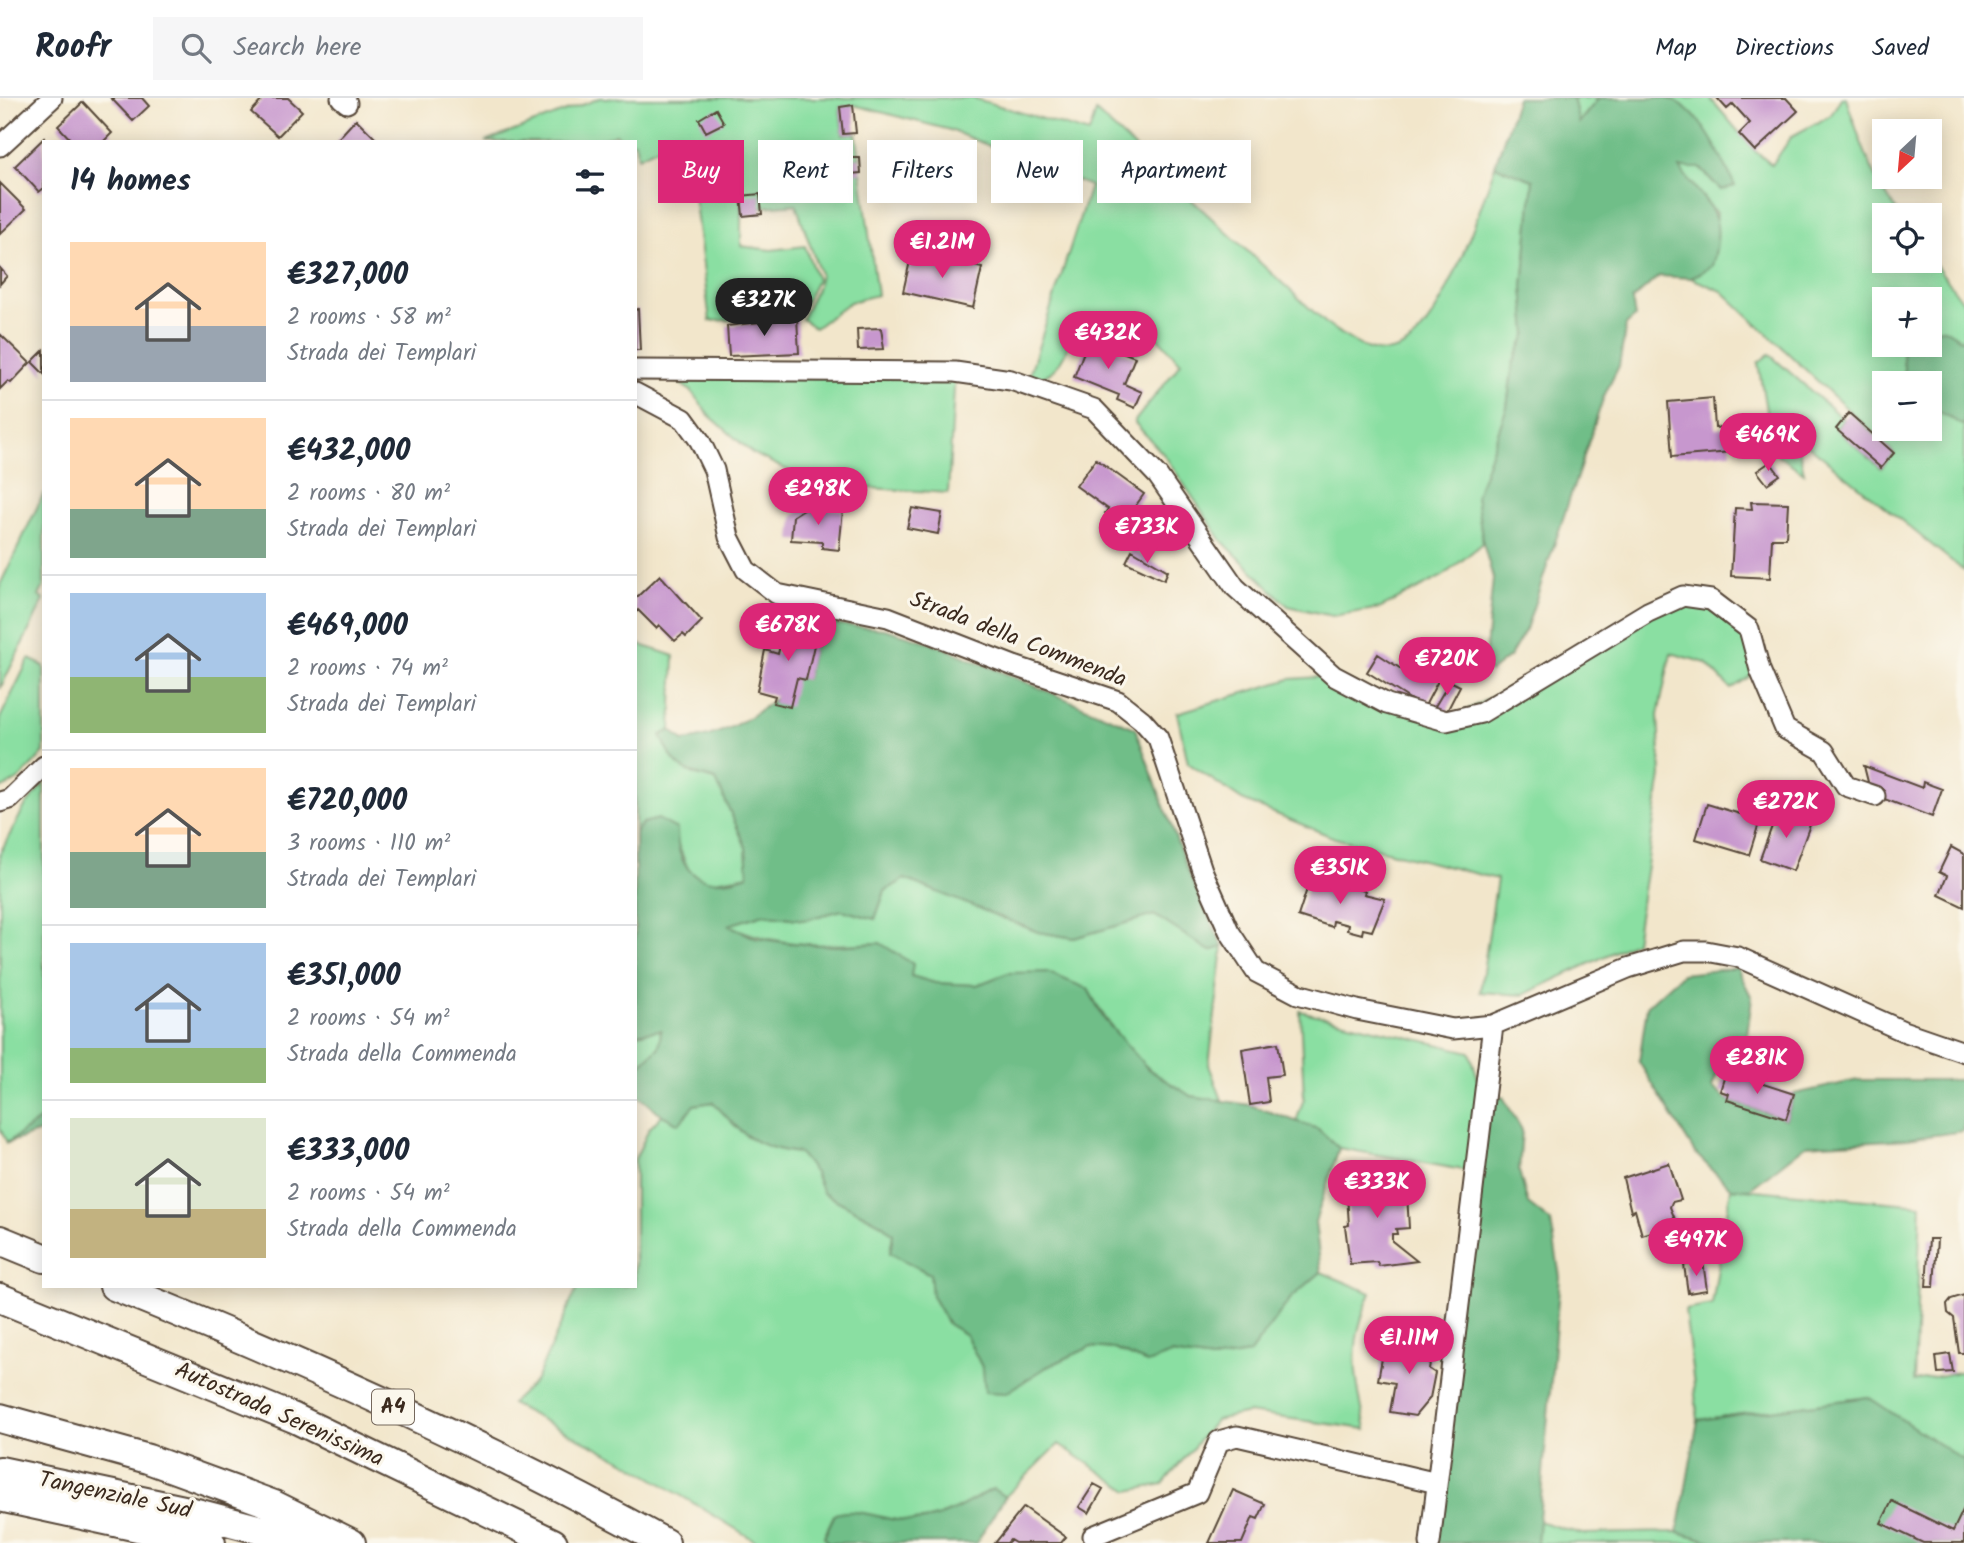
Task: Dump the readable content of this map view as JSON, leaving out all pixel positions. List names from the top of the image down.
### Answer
{
  "streets": {
    "highway": ["A4", "Autostrada Serenissima", "Tangenziale Sud"],
    "street": ["Strada della Commenda"]
  },
  "north": "bottom left",
  "page": {
    "header": "Roofr",
    "search": "Search here",
    "nav": ["Map", "Directions", "Saved"],
    "map_buttons": ["+", "−"],
    "chip": [
      "Buy",
      "Rent",
      "Filters",
      "New",
      "Apartment"
    ],
    "heading": "14 homes",
    "price": [
      "€1.21M",
      "€327K",
      "€432K",
      "€469K",
      "€298K",
      "€733K",
      "€678K",
      "€720K",
      "€272K",
      "€351K",
      "€281K",
      "€333K",
      "€497K",
      "€1.11M"
    ],
    "list": [
      {
        "name": "€327,000",
        "note": "2 rooms · 58 m² · Strada dei Templari"
      },
      {
        "name": "€432,000",
        "note": "2 rooms · 80 m² · Strada dei Templari"
      },
      {
        "name": "€469,000",
        "note": "2 rooms · 74 m² · Strada dei Templari"
      },
      {
        "name": "€720,000",
        "note": "3 rooms · 110 m² · Strada dei Templari"
      },
      {
        "name": "€351,000",
        "note": "2 rooms · 54 m² · Strada della Commenda"
      },
      {
        "name": "€333,000",
        "note": "2 rooms · 54 m² · Strada della Commenda"
      }
    ]
  }
}
